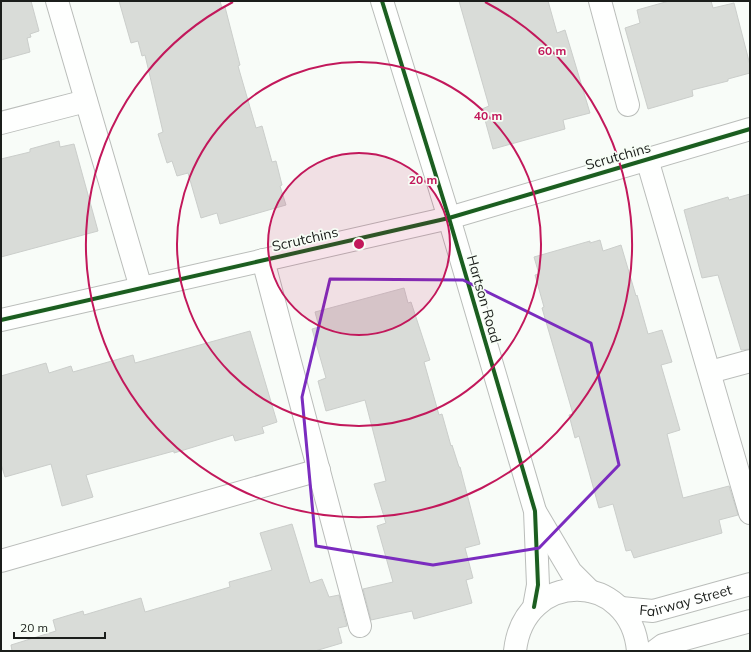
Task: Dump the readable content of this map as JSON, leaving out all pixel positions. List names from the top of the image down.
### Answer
{
  "streets": {
    "street": ["Scrutchins", "Hartson Road", "Fairway Street"]
  },
  "crossings": [
    ["Scrutchins", "Hartson Road"]
  ],
  "scale_bar": "20 m",
  "rings": ["60 m", "40 m", "20 m"]
}
